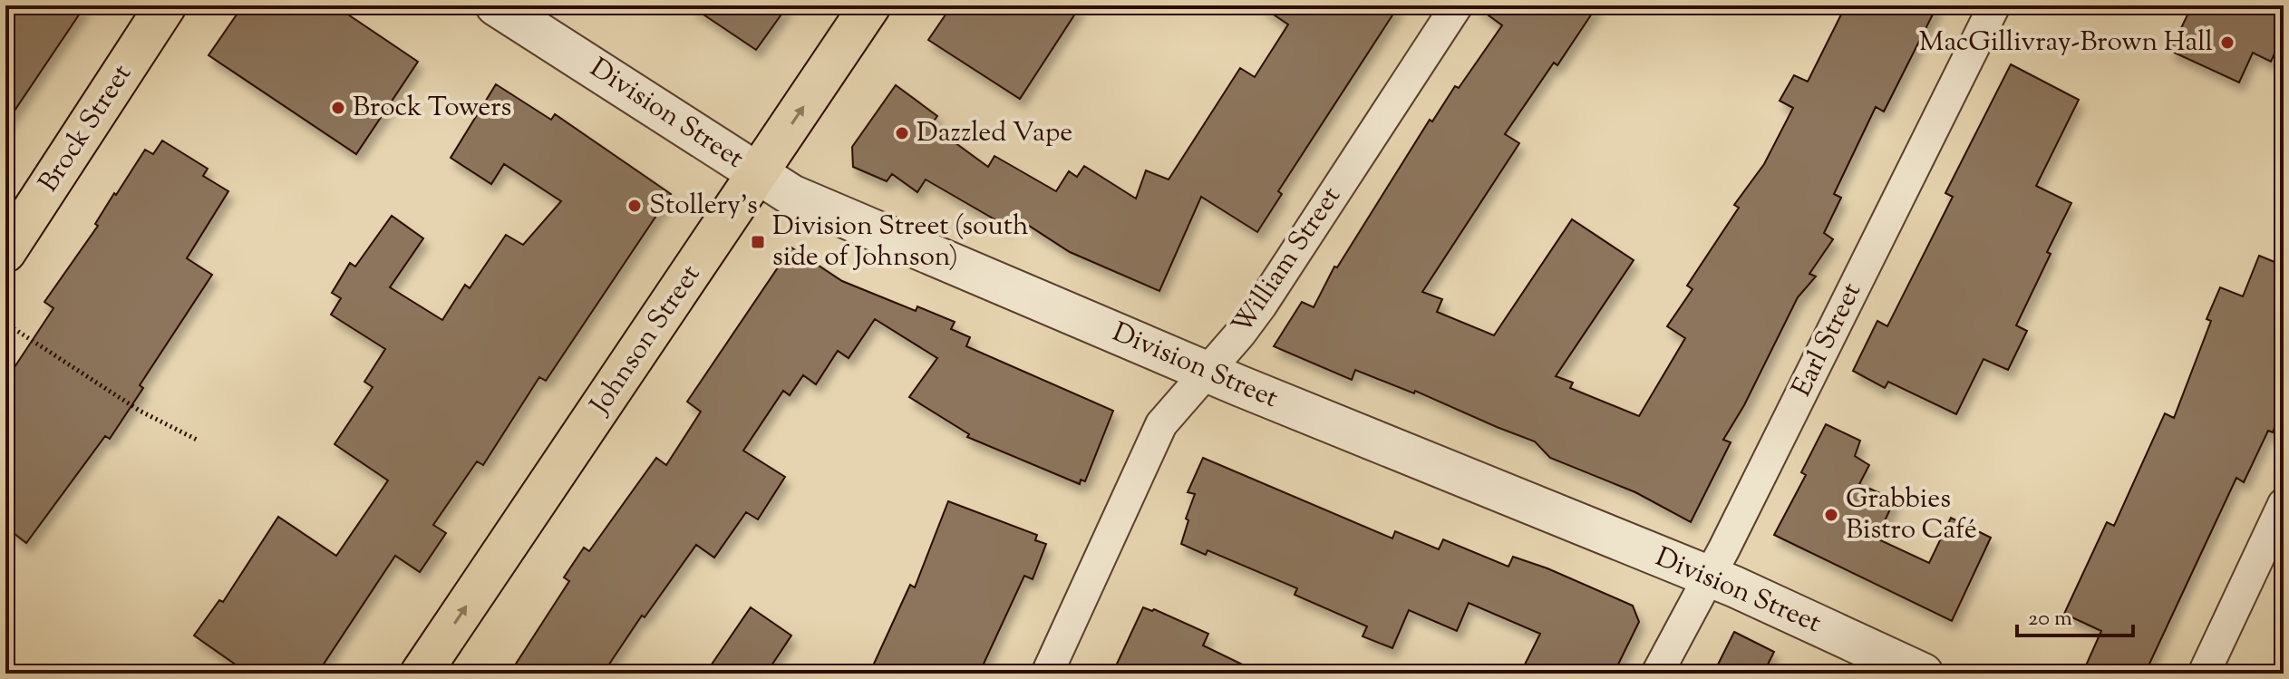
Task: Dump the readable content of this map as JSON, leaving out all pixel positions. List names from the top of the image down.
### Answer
{
  "streets": {
    "main road": ["Brock Street", "Johnson Street"],
    "street": ["Division Street", "William Street", "Earl Street"]
  },
  "crossings": [
    ["Division Street", "William Street"],
    ["Division Street", "Johnson Street"],
    ["Division Street", "Earl Street"]
  ],
  "one_way": ["Johnson Street"],
  "places": {
    "other": [
      "MacGillivray-Brown Hall",
      "Brock Towers",
      "Dazzled Vape",
      "Stollery's",
      "Grabbies Bistro Café"
    ],
    "transit": ["Division Street (south side of Johnson)"]
  },
  "scale_bar": "20 m"
}
